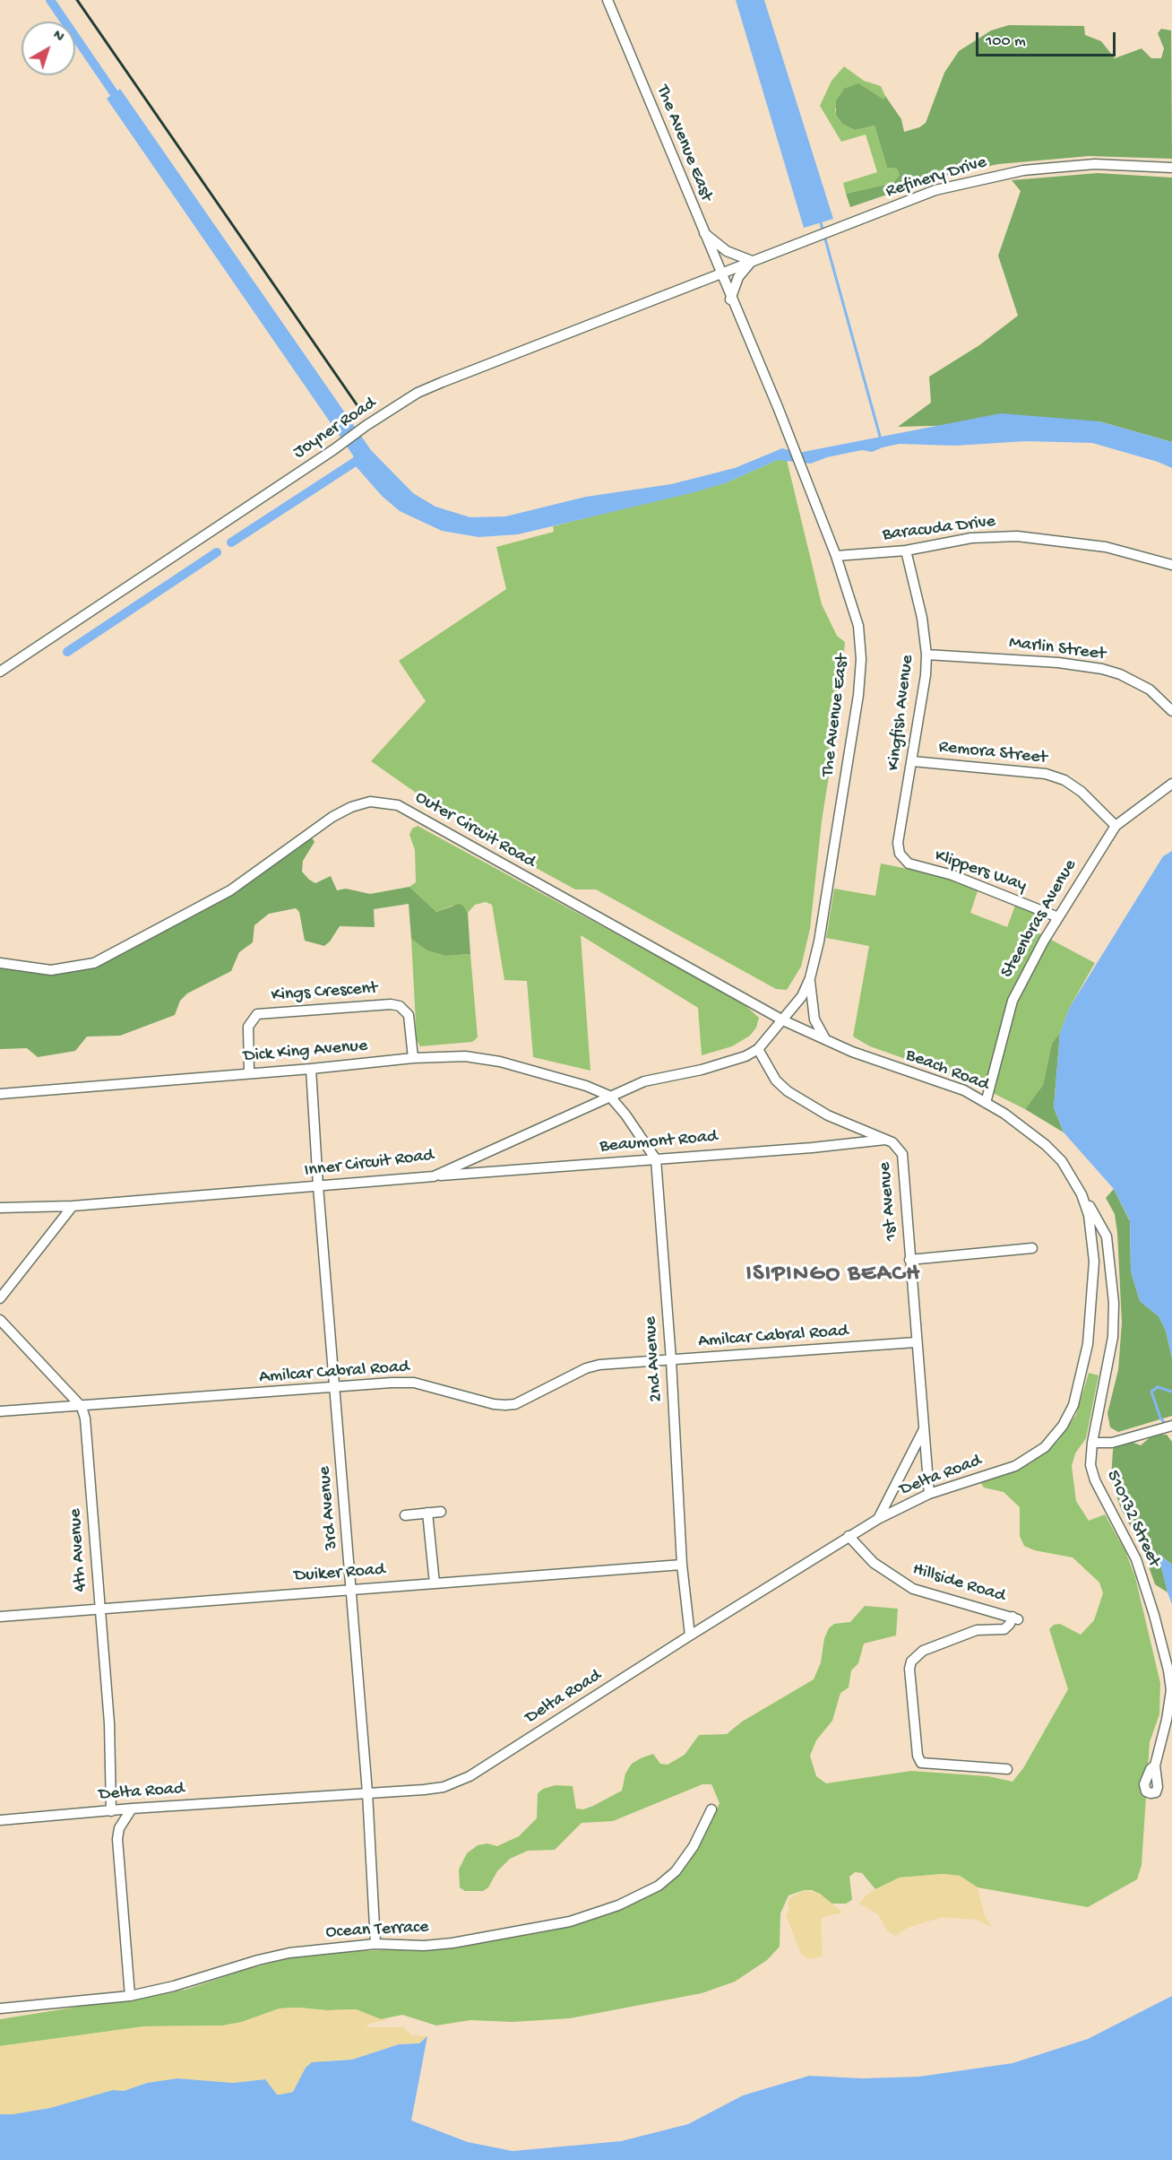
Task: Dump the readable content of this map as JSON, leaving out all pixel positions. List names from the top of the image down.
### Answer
{
  "streets": {
    "street": [
      "The Avenue East",
      "Refinery Drive",
      "Joyner Road",
      "Baracuda Drive",
      "Marlin Street",
      "Kingfish Avenue",
      "Remora Street",
      "Outer Circuit Road",
      "Klippers Way",
      "Steenbras Avenue",
      "Kings Crescent",
      "Dick King Avenue",
      "Beach Road",
      "Beaumont Road",
      "Inner Circuit Road",
      "1st Avenue",
      "Amilcar Cabral Road",
      "2nd Avenue",
      "Delta Road",
      "3rd Avenue",
      "510132 Street",
      "4th Avenue",
      "Duiker Road",
      "Hillside Road",
      "Ocean Terrace"
    ]
  },
  "crossings": [
    ["The Avenue East", "Refinery Drive"],
    ["The Avenue East", "Joyner Road"],
    ["The Avenue East", "Baracuda Drive"],
    ["The Avenue East", "Outer Circuit Road"],
    ["The Avenue East", "Beach Road"],
    ["The Avenue East", "Inner Circuit Road"],
    ["Refinery Drive", "Joyner Road"],
    ["Baracuda Drive", "Kingfish Avenue"],
    ["Marlin Street", "Kingfish Avenue"],
    ["Kingfish Avenue", "Remora Street"],
    ["Kingfish Avenue", "Klippers Way"],
    ["Remora Street", "Steenbras Avenue"],
    ["Outer Circuit Road", "Beach Road"],
    ["Outer Circuit Road", "Inner Circuit Road"],
    ["Klippers Way", "Steenbras Avenue"],
    ["Steenbras Avenue", "Beach Road"],
    ["Kings Crescent", "Dick King Avenue"],
    ["Dick King Avenue", "Inner Circuit Road"],
    ["Dick King Avenue", "2nd Avenue"],
    ["Dick King Avenue", "3rd Avenue"],
    ["Beach Road", "Inner Circuit Road"],
    ["Beach Road", "Delta Road"],
    ["Beach Road", "510132 Street"],
    ["Beaumont Road", "Inner Circuit Road"],
    ["Beaumont Road", "1st Avenue"],
    ["Beaumont Road", "2nd Avenue"],
    ["Inner Circuit Road", "1st Avenue"],
    ["Inner Circuit Road", "2nd Avenue"],
    ["Inner Circuit Road", "3rd Avenue"],
    ["1st Avenue", "Amilcar Cabral Road"],
    ["1st Avenue", "Delta Road"],
    ["Amilcar Cabral Road", "2nd Avenue"],
    ["Amilcar Cabral Road", "3rd Avenue"],
    ["Amilcar Cabral Road", "4th Avenue"],
    ["2nd Avenue", "Delta Road"],
    ["2nd Avenue", "Duiker Road"],
    ["Delta Road", "3rd Avenue"],
    ["Delta Road", "4th Avenue"],
    ["Delta Road", "Hillside Road"],
    ["3rd Avenue", "Duiker Road"],
    ["3rd Avenue", "Ocean Terrace"],
    ["4th Avenue", "Duiker Road"]
  ],
  "districts": ["ISIPINGO BEACH"],
  "scale_bar": "100 m",
  "north": "top right"
}
